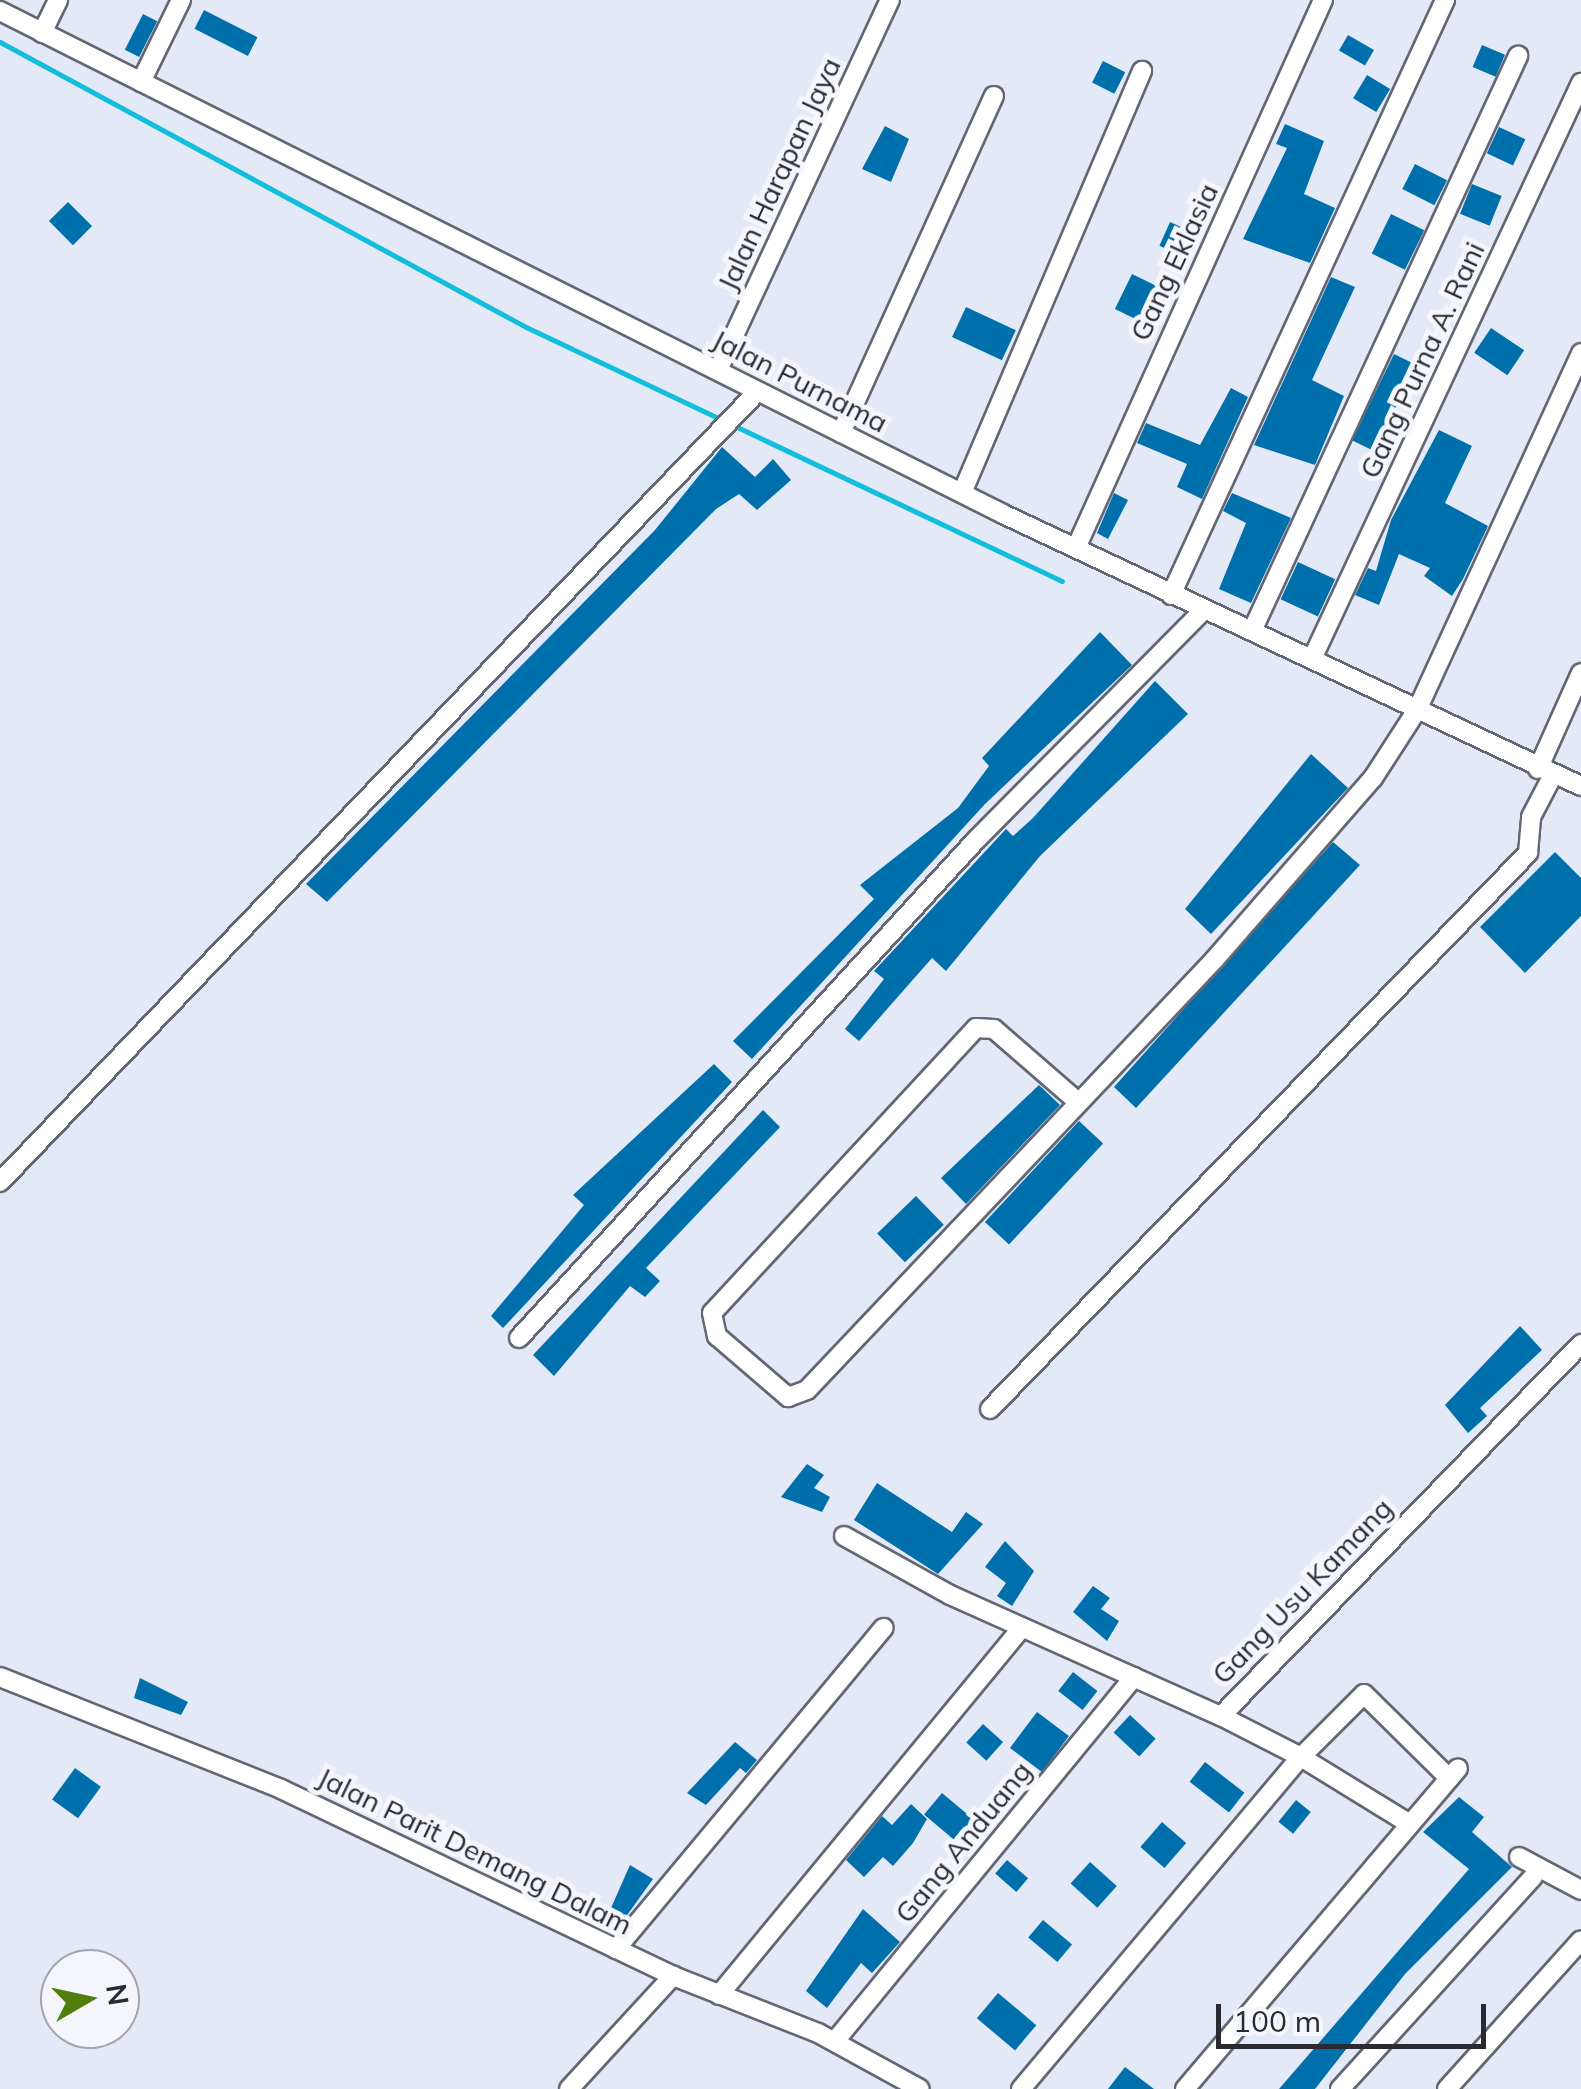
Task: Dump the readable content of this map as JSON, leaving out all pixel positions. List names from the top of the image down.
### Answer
{
  "streets": {
    "street": [
      "Jalan Harapan Jaya",
      "Gang Eklasia",
      "Gang Purna A. Rani",
      "Jalan Purnama",
      "Gang Usu Kamang",
      "Gang Anduang",
      "Jalan Parit Demang Dalam"
    ]
  },
  "crossings": [
    ["Jalan Harapan Jaya", "Jalan Purnama"],
    ["Gang Eklasia", "Jalan Purnama"],
    ["Gang Purna A. Rani", "Jalan Purnama"],
    ["Gang Anduang", "Jalan Parit Demang Dalam"]
  ],
  "scale_bar": "100 m",
  "north": "right"
}
